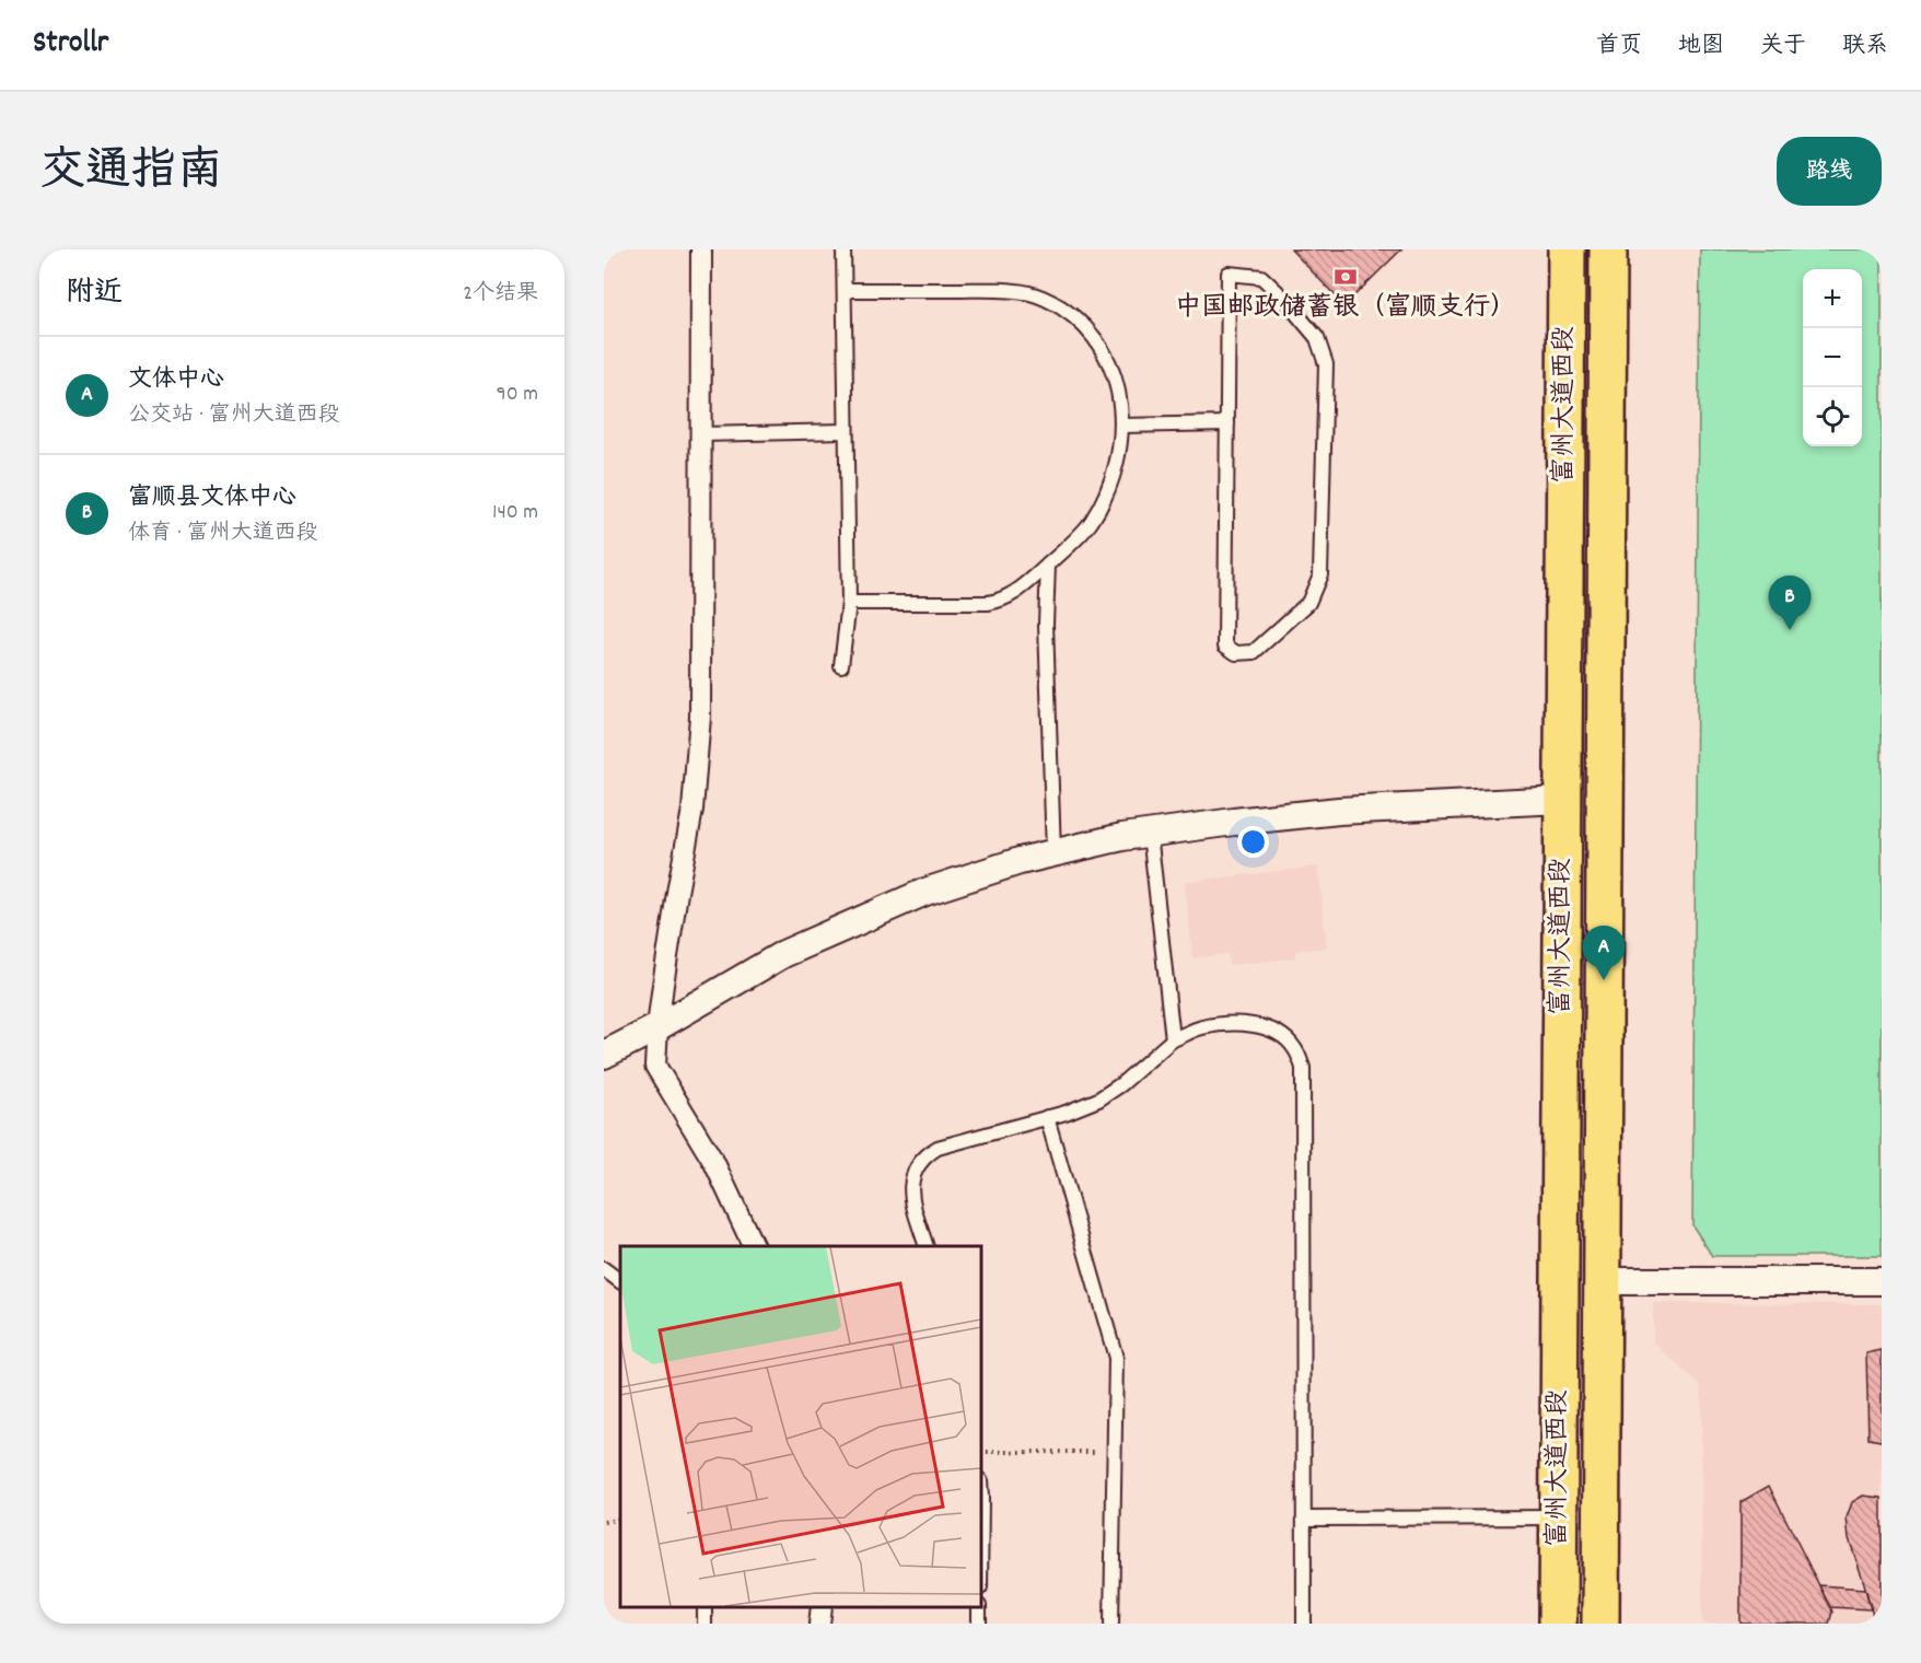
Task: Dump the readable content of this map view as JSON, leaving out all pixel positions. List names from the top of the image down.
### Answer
{
  "streets": {
    "main road": ["富州大道西段"]
  },
  "places": {
    "bank": ["中国邮政储蓄银（富顺支行）"]
  },
  "page": {
    "header": "Strollr",
    "nav": [
      "首页",
      "地图",
      "关于",
      "联系"
    ],
    "title": "交通指南",
    "buttons": "路线",
    "heading": ["附近", "2个结果"],
    "map_buttons": ["+", "−"],
    "list": [
      {
        "mark": "A",
        "name": "文体中心",
        "note": "公交站 · 富州大道西段",
        "value": "90 m"
      },
      {
        "mark": "B",
        "name": "富顺县文体中心",
        "note": "体育 · 富州大道西段",
        "value": "140 m"
      }
    ],
    "pins": ["B", "A"]
  }
}
